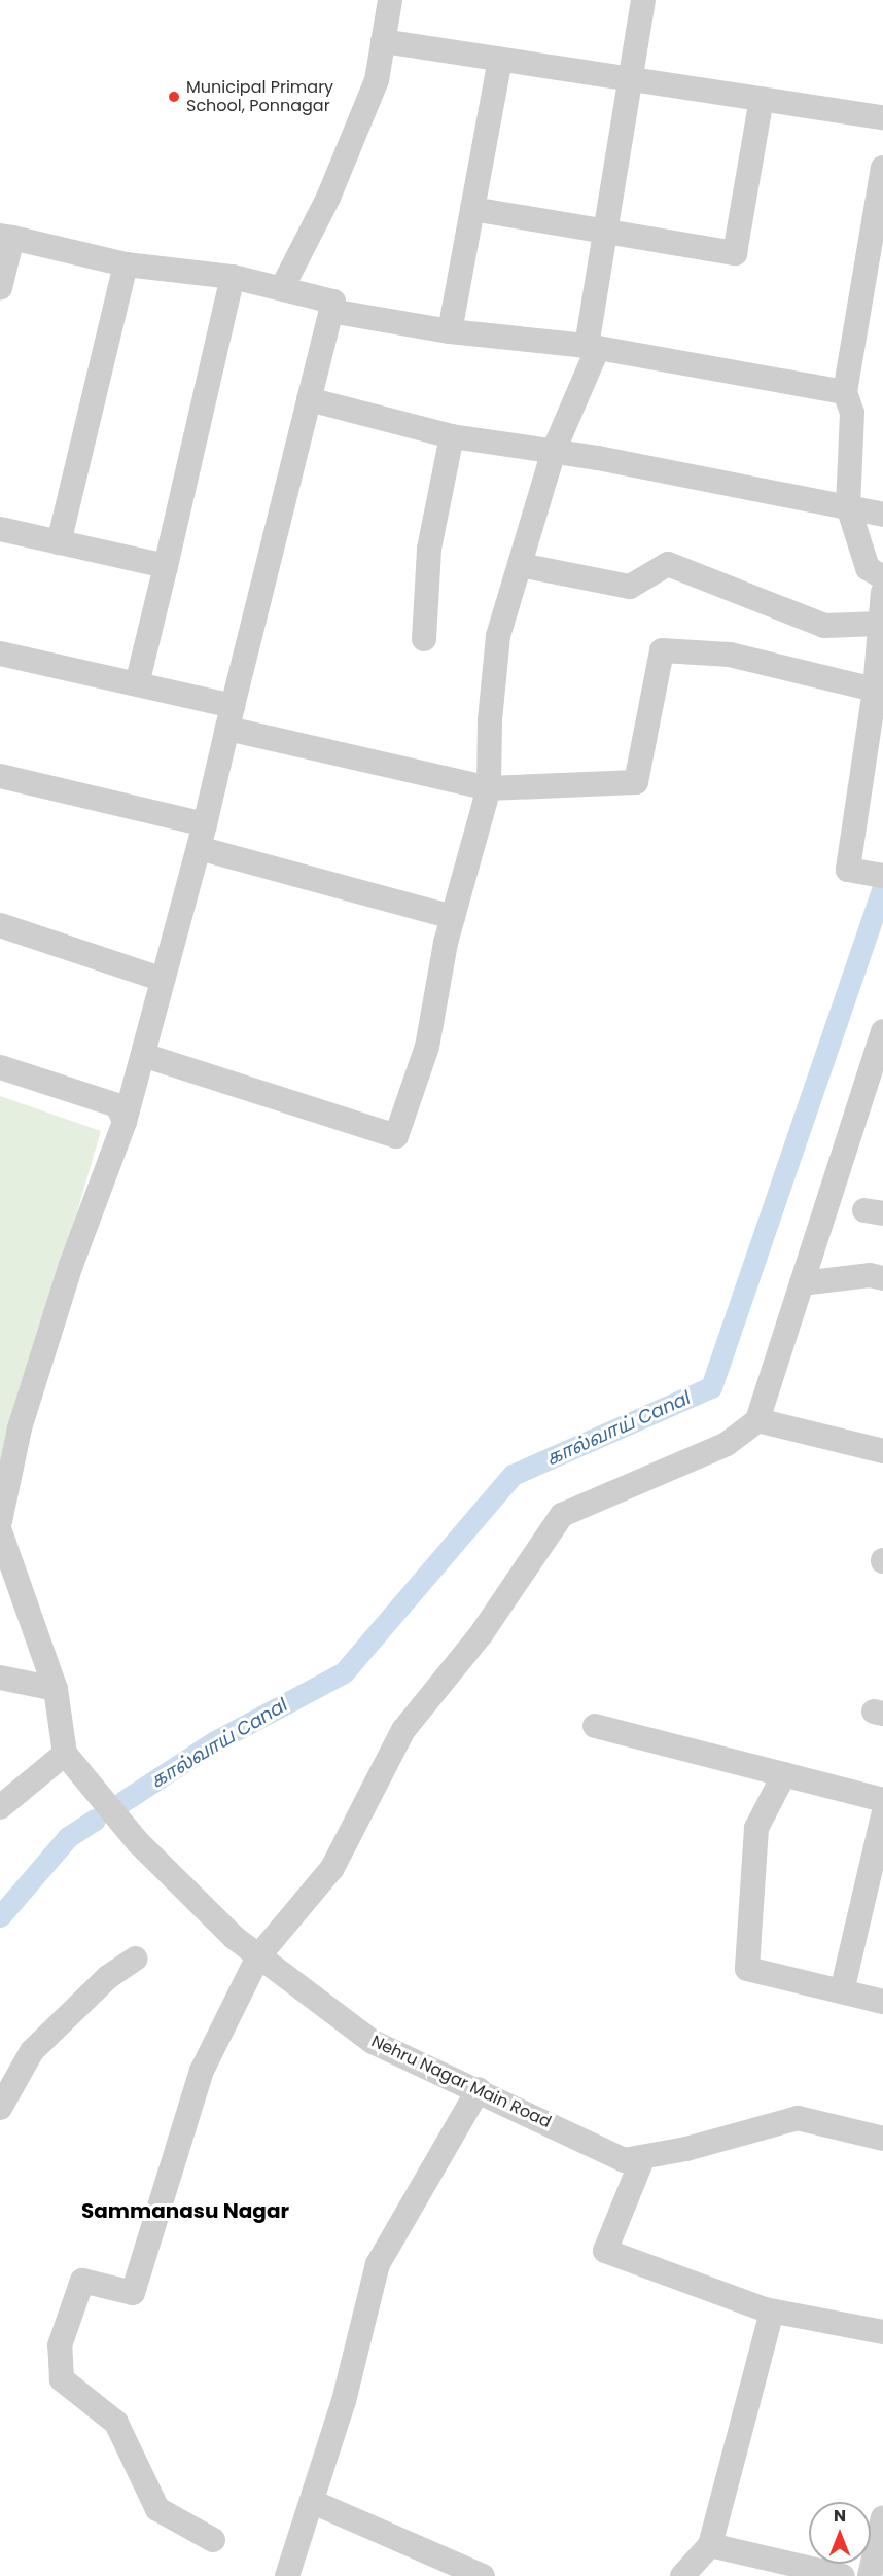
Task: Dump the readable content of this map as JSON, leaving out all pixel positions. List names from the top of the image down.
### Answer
{
  "streets": {
    "street": ["Nehru Nagar Main Road"]
  },
  "districts": ["Sammanasu Nagar"],
  "water": ["கால்வாய் Canal"],
  "places": ["Municipal Primary School, Ponnagar"],
  "north": "top"
}
